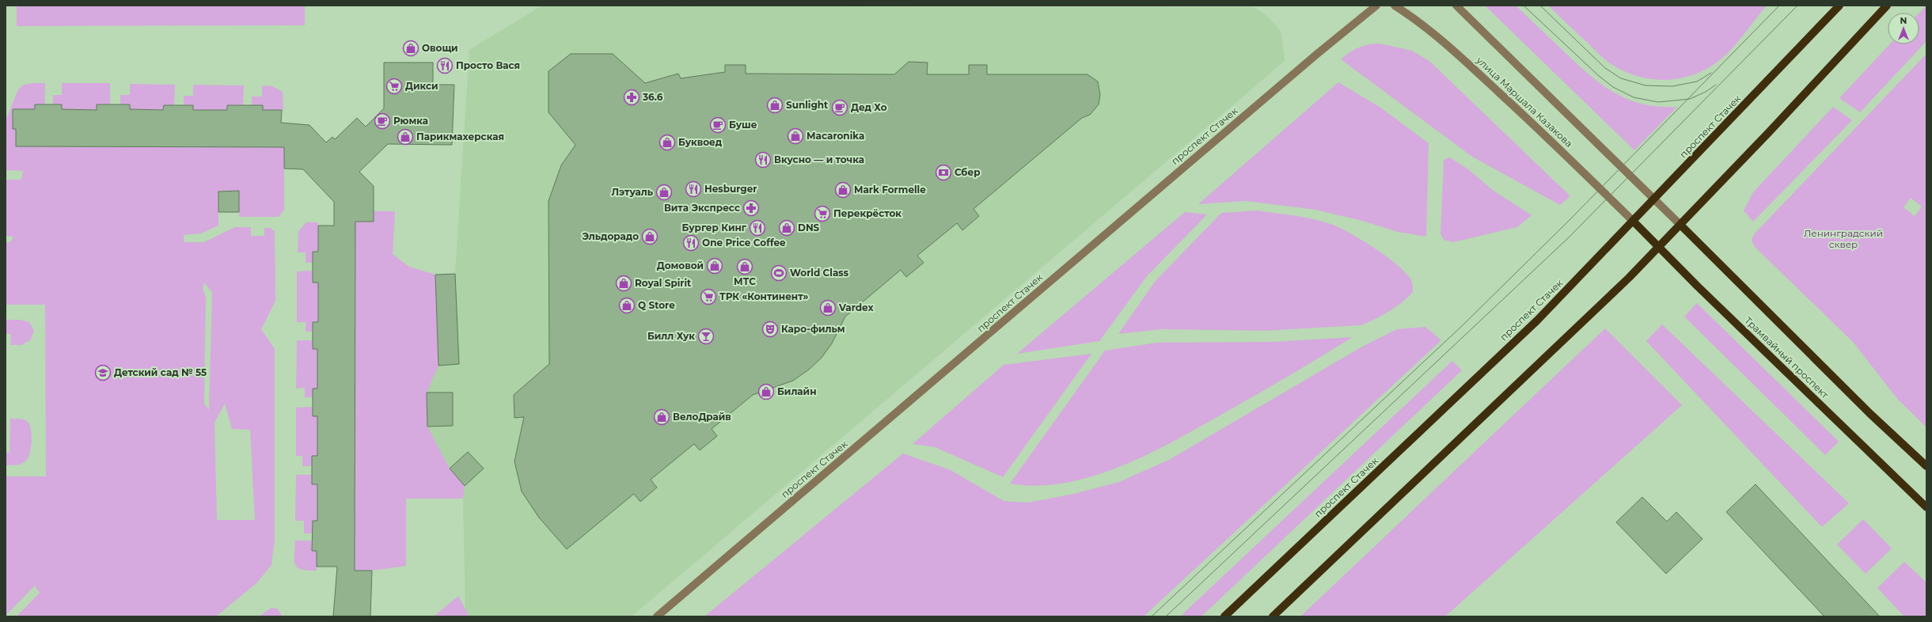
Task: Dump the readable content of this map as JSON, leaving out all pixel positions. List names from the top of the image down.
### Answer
{
  "streets": {
    "main road": ["проспект Стачек", "Трамвайный проспект"],
    "street": ["улица Маршала Казакова"]
  },
  "crossings": [
    ["улица Маршала Казакова", "проспект Стачек"],
    ["улица Маршала Казакова", "Трамвайный проспект"],
    ["проспект Стачек", "Трамвайный проспект"]
  ],
  "parks": ["Ленинградский сквер"],
  "places": {
    "shop": [
      "Овощи",
      "Sunlight",
      "Macaronika",
      "Парикмахерская",
      "Буквоед",
      "Mark Formelle",
      "Лэтуаль",
      "DNS",
      "Эльдорадо",
      "Домовой",
      "МТС",
      "Royal Spirit",
      "Q Store",
      "Vardex",
      "Билайн",
      "ВелоДрайв"
    ],
    "restaurant": [
      "Просто Вася",
      "Вкусно — и точка",
      "Hesburger",
      "Бургер Кинг",
      "One Price Coffee"
    ],
    "supermarket": ["Дикси", "Перекрёсток", "ТРК «Континент»"],
    "pharmacy": ["36.6", "Вита Экспресс"],
    "cafe": ["Дед Хо", "Рюмка", "Буше"],
    "bank": ["Сбер"],
    "sports": ["World Class"],
    "theatre": ["Каро-фильм"],
    "bar": ["Билл Хук"],
    "school or university": ["Детский сад № 55"]
  },
  "north": "top"
}
